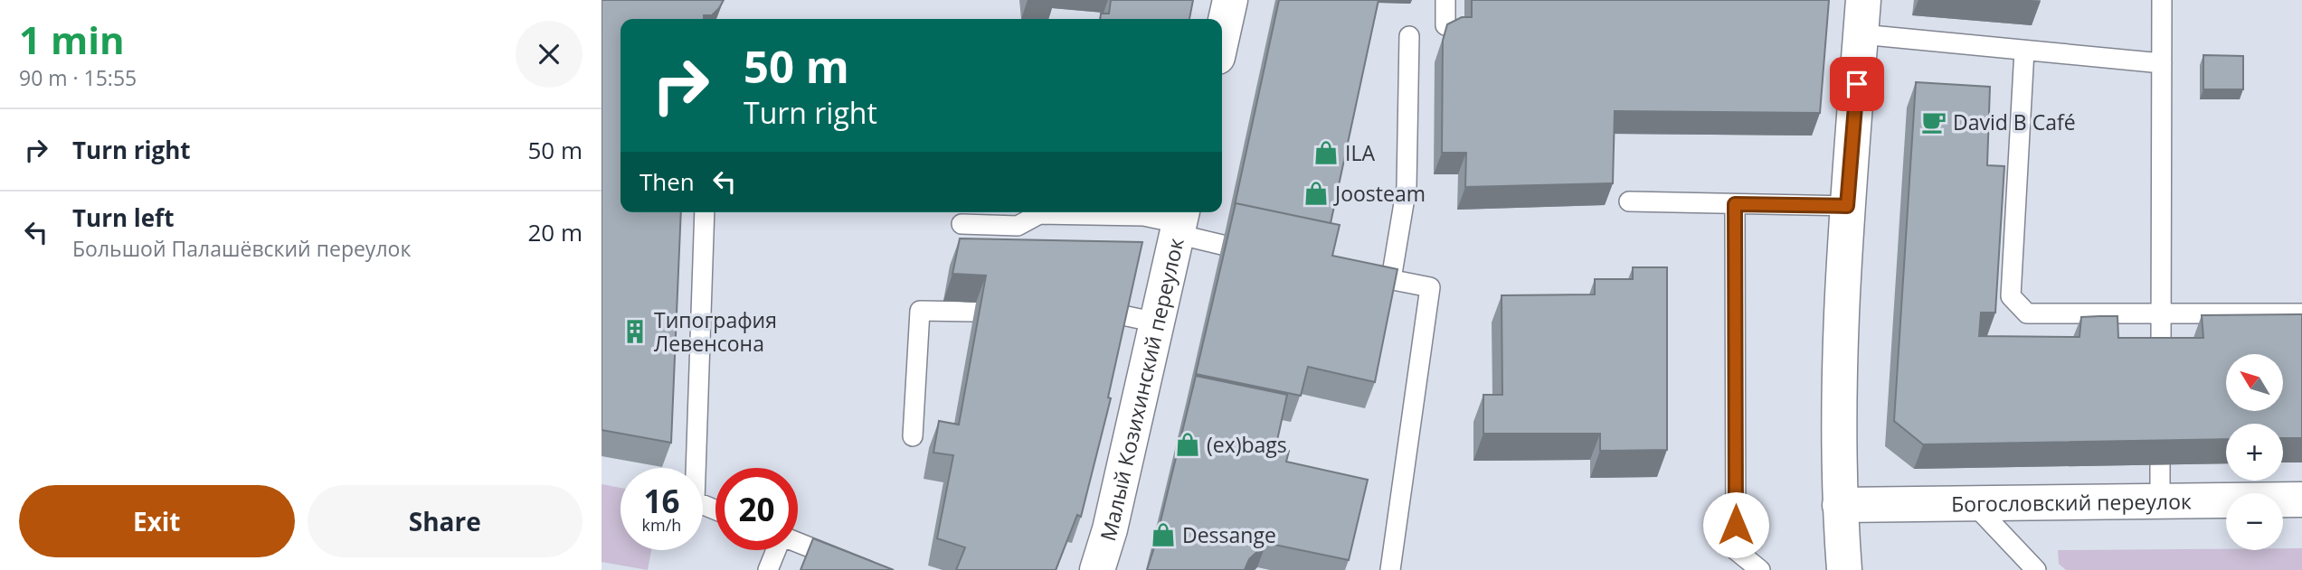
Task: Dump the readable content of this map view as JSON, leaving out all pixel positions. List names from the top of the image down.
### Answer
{
  "streets": {
    "street": ["Малый Козихинский переулок", "Богословский переулок"]
  },
  "places": {
    "cafe": ["David B Café"],
    "shop": [
      "ILA",
      "Joosteam",
      "(ex)bags",
      "Dessange"
    ],
    "building": ["Типография Левенсона"]
  },
  "north": "top left",
  "page": {
    "heading": ["1 min", "90 m · 15:55"],
    "turn": ["50 m", "Turn right"],
    "list": [
      {
        "name": "Turn right",
        "value": "50 m"
      },
      {
        "name": "Turn left",
        "note": "Большой Палашёвский переулок",
        "value": "20 m"
      }
    ],
    "then": "Then",
    "map_buttons": ["+", "−"],
    "speed": "16 km/h",
    "limit": "20",
    "buttons": ["Exit", "Share"]
  }
}
